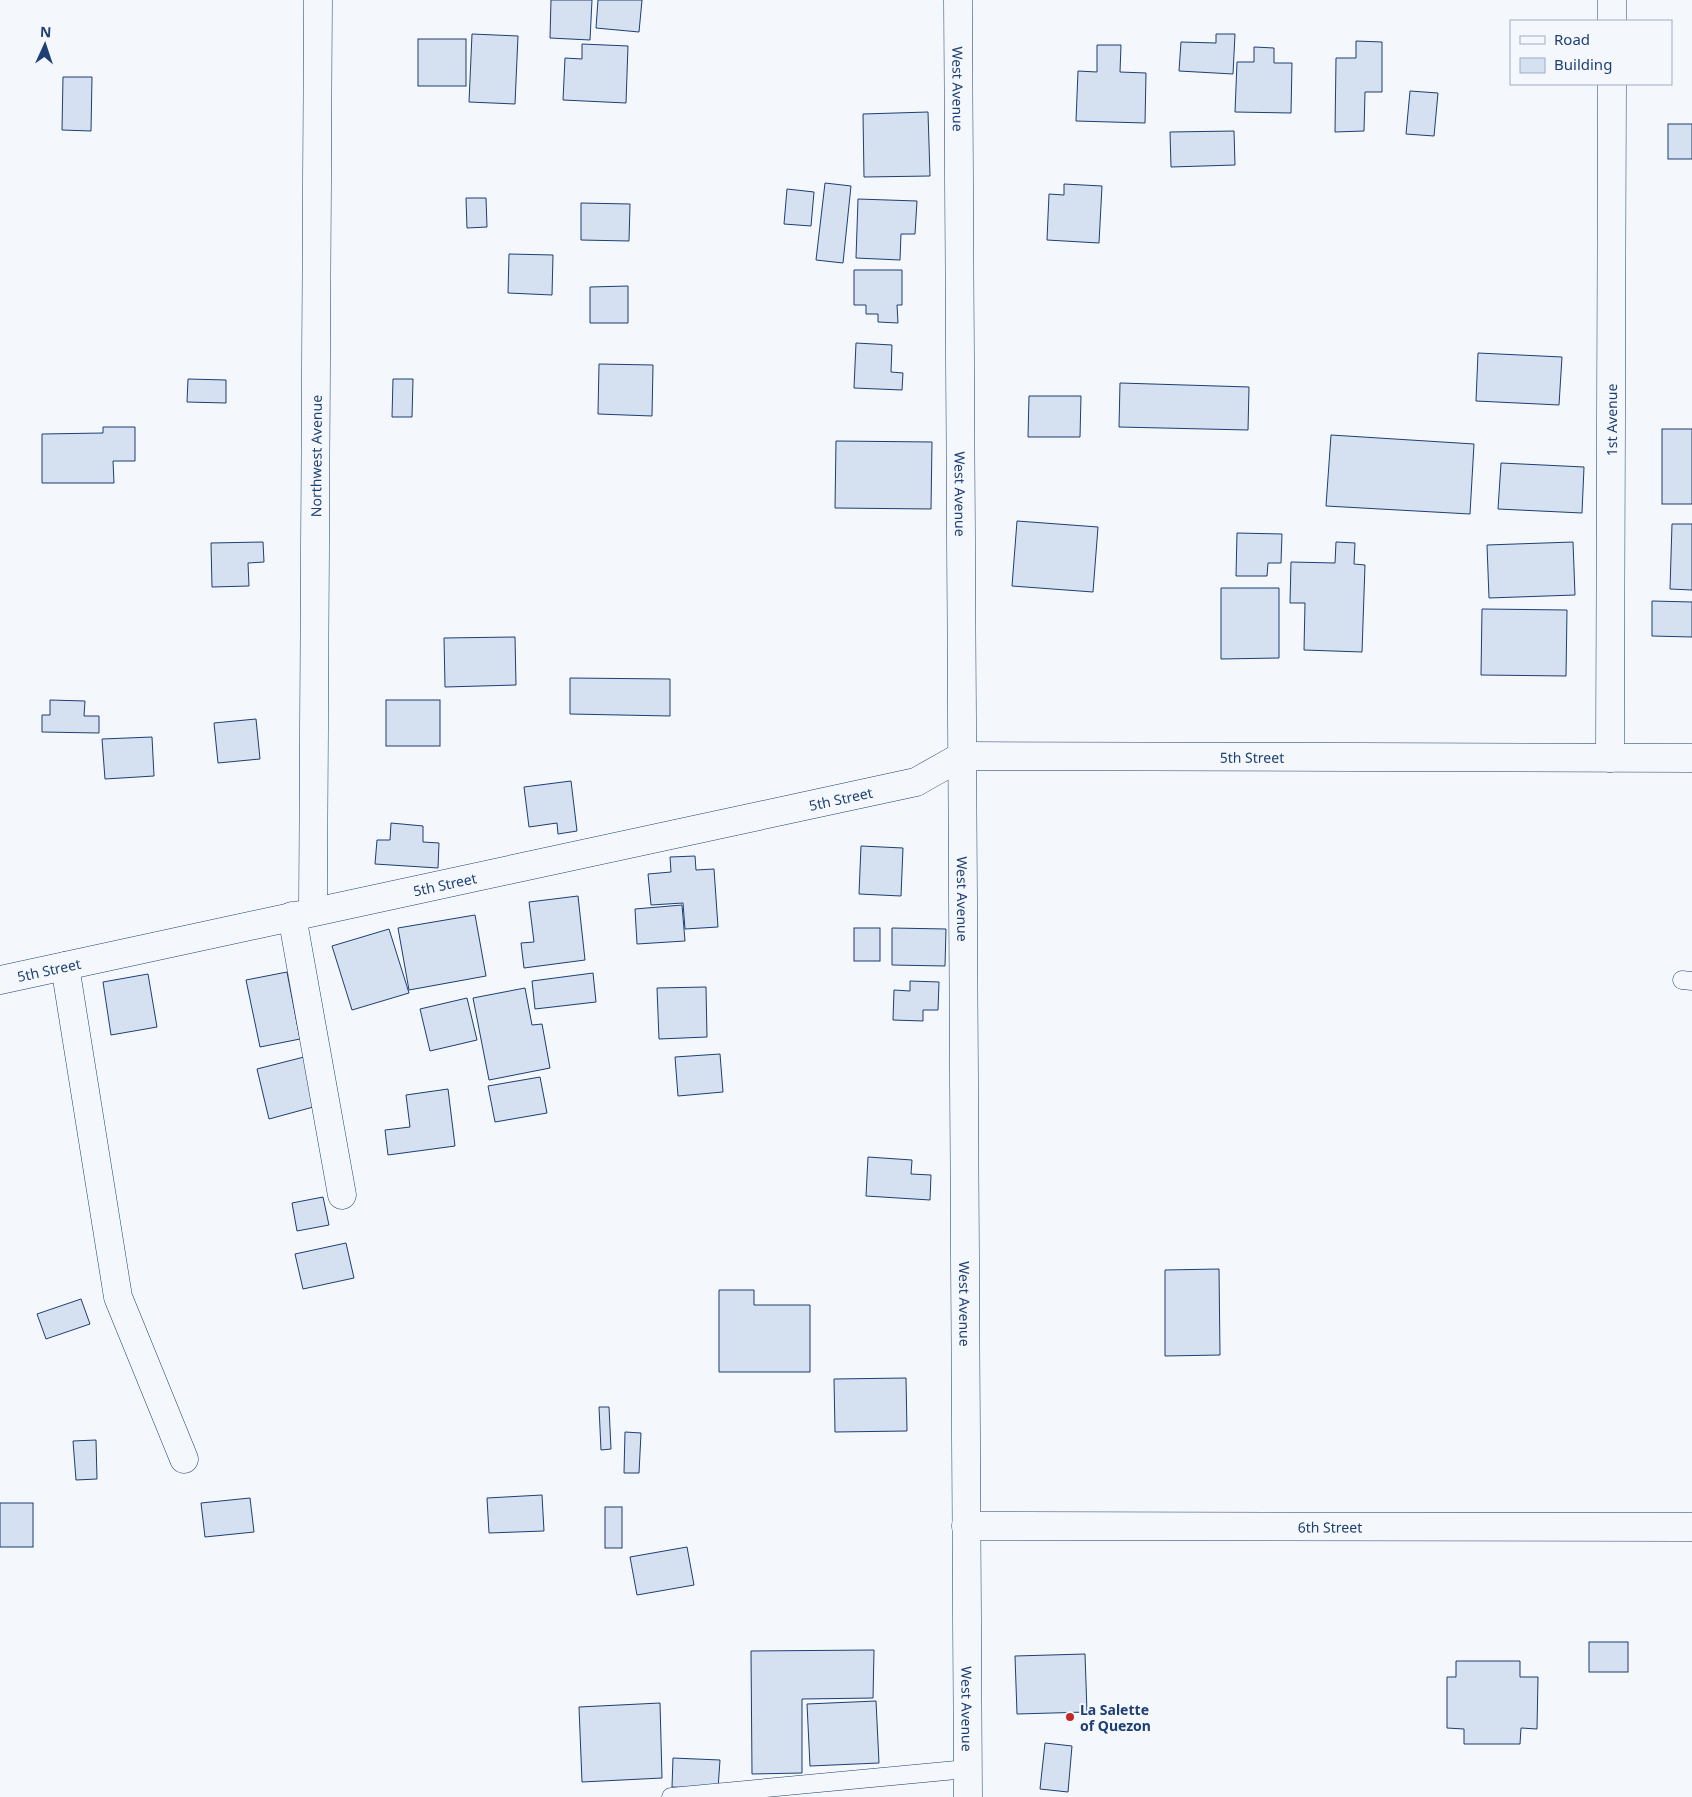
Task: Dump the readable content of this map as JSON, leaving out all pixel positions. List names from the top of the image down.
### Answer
{
  "streets": {
    "street": [
      "West Avenue",
      "1st Avenue",
      "Northwest Avenue",
      "5th Street",
      "6th Street"
    ]
  },
  "crossings": [
    ["West Avenue", "5th Street"],
    ["West Avenue", "6th Street"],
    ["1st Avenue", "5th Street"],
    ["Northwest Avenue", "5th Street"]
  ],
  "places": ["La Salette of Quezon"],
  "legend": ["Road", "Building"],
  "north": "top"
}
